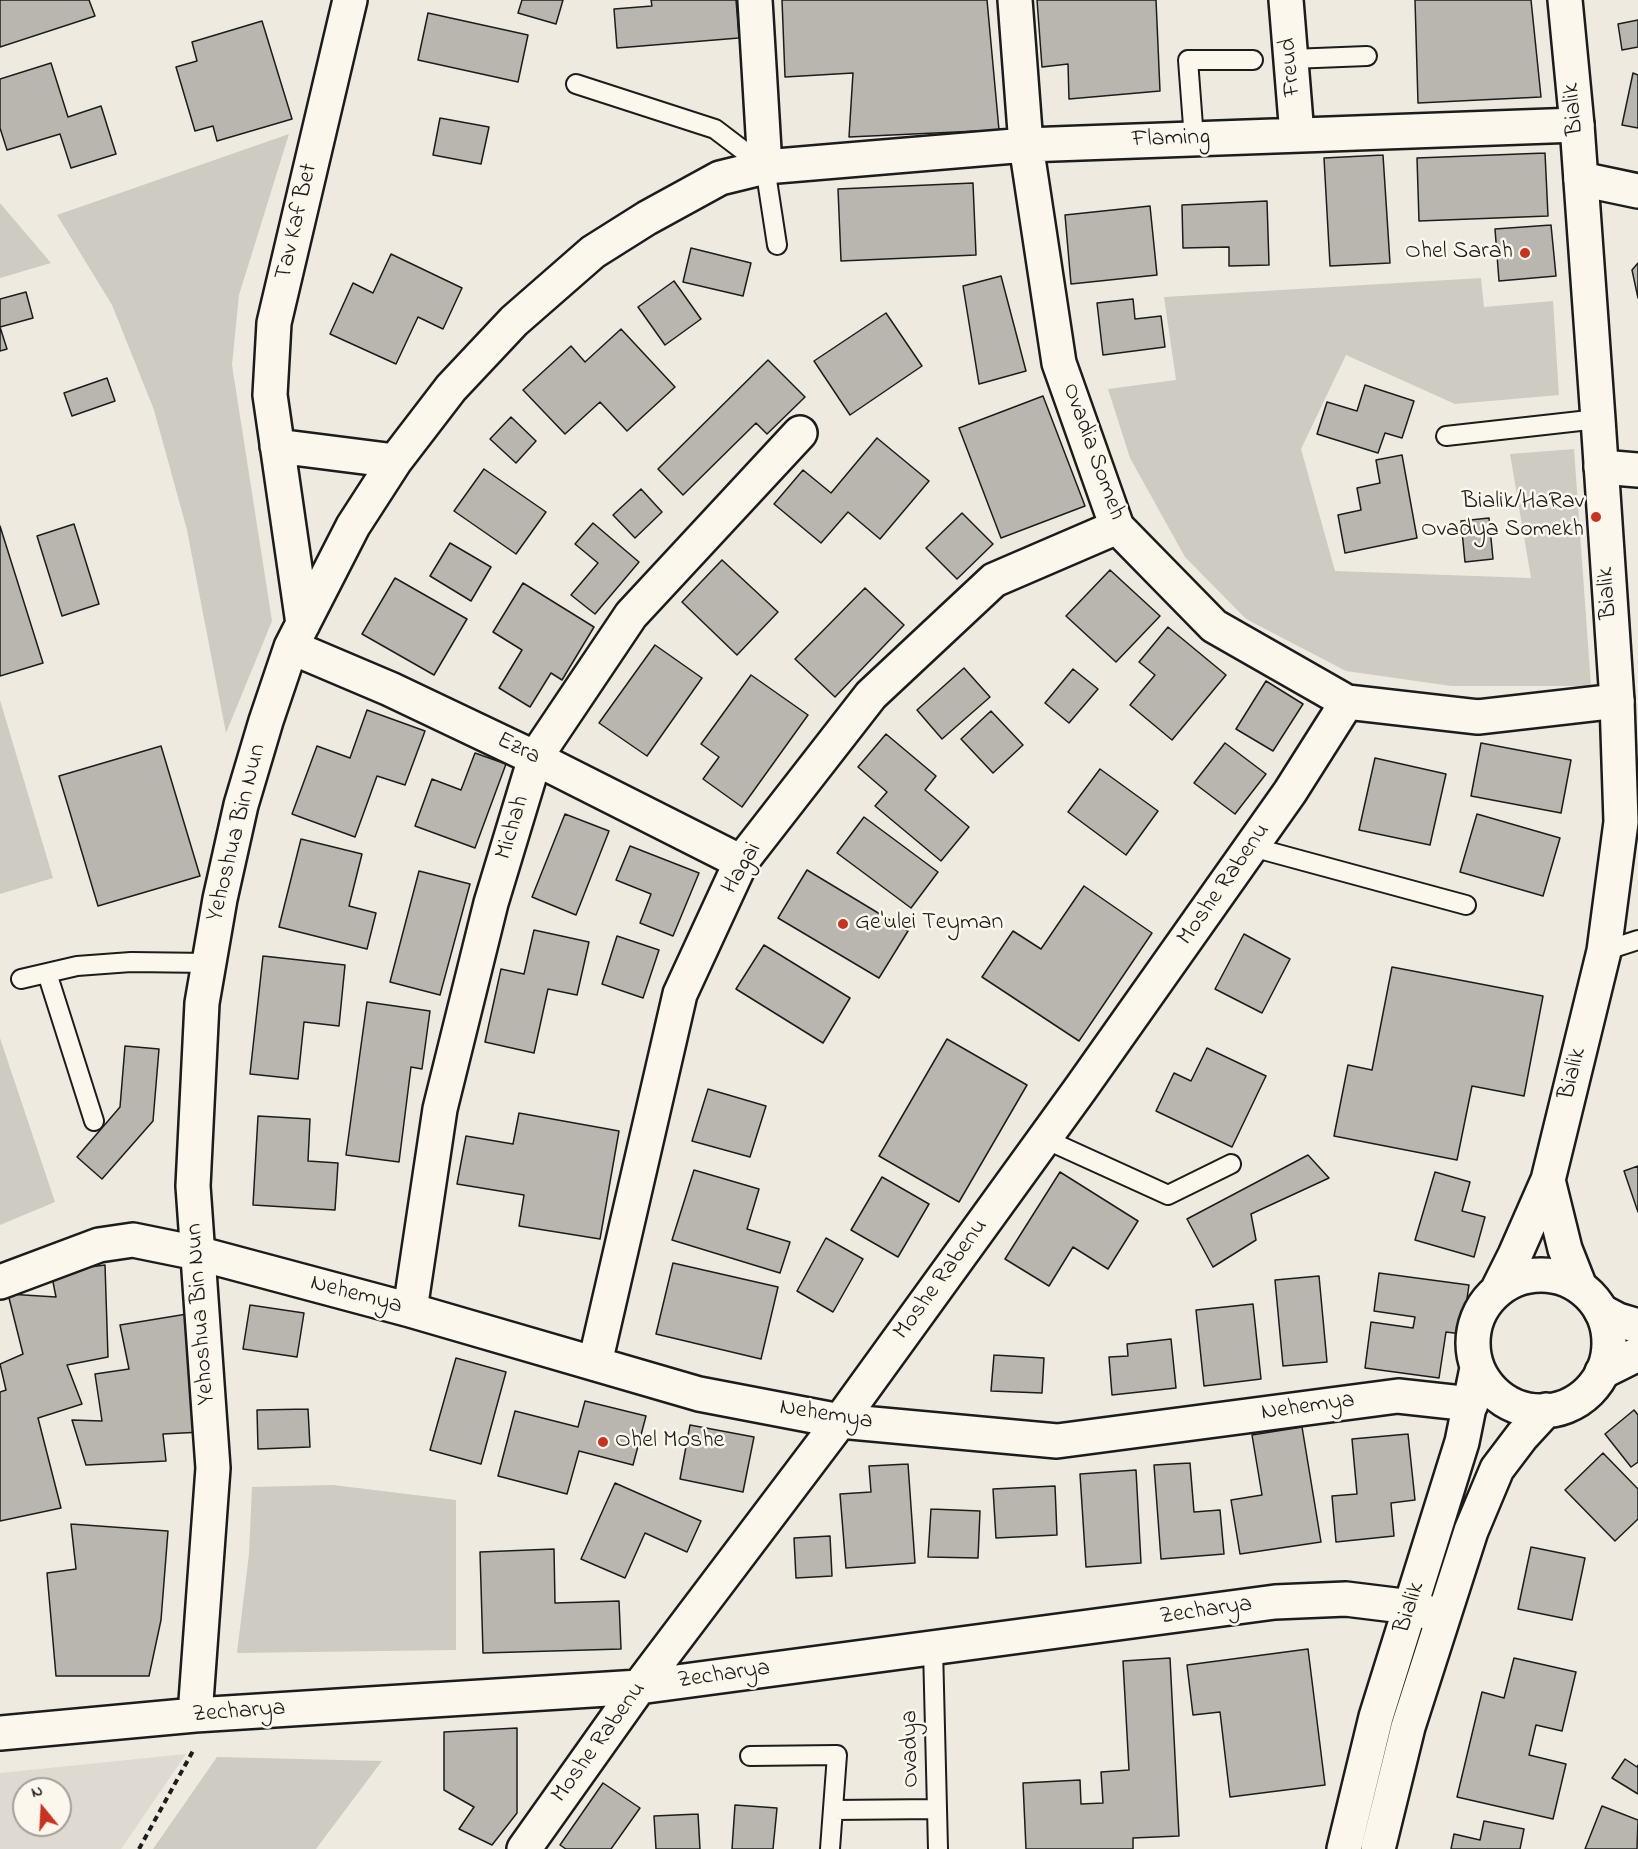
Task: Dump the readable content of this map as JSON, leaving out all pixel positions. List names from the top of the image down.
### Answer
{
  "streets": {
    "street": [
      "Freud",
      "Bialik",
      "Flaming",
      "Tav Kaf Bet",
      "Ovadia Someh",
      "Ezra",
      "Michah",
      "Yehoshua Bin Nun",
      "Hagai",
      "Moshe Rabenu",
      "Nehemya",
      "Zecharya"
    ],
    "lane": ["Ovadya"]
  },
  "crossings": [
    ["Freud", "Flaming"],
    ["Bialik", "Flaming"],
    ["Bialik", "Ovadia Someh"],
    ["Bialik", "Nehemya"],
    ["Bialik", "Zecharya"],
    ["Flaming", "Ovadia Someh"],
    ["Flaming", "Yehoshua Bin Nun"],
    ["Tav Kaf Bet", "Ezra"],
    ["Tav Kaf Bet", "Yehoshua Bin Nun"],
    ["Ovadia Someh", "Hagai"],
    ["Ovadia Someh", "Moshe Rabenu"],
    ["Ezra", "Michah"],
    ["Ezra", "Yehoshua Bin Nun"],
    ["Ezra", "Hagai"],
    ["Michah", "Nehemya"],
    ["Yehoshua Bin Nun", "Nehemya"],
    ["Yehoshua Bin Nun", "Zecharya"],
    ["Hagai", "Nehemya"],
    ["Moshe Rabenu", "Nehemya"],
    ["Moshe Rabenu", "Zecharya"],
    ["Zecharya", "Ovadya"]
  ],
  "places": [
    "Ohel Sarah",
    "Bialik/HaRav Ovadya Somekh",
    "Ge'ulei Teyman",
    "Ohel Moshe"
  ],
  "north": "top"
}
